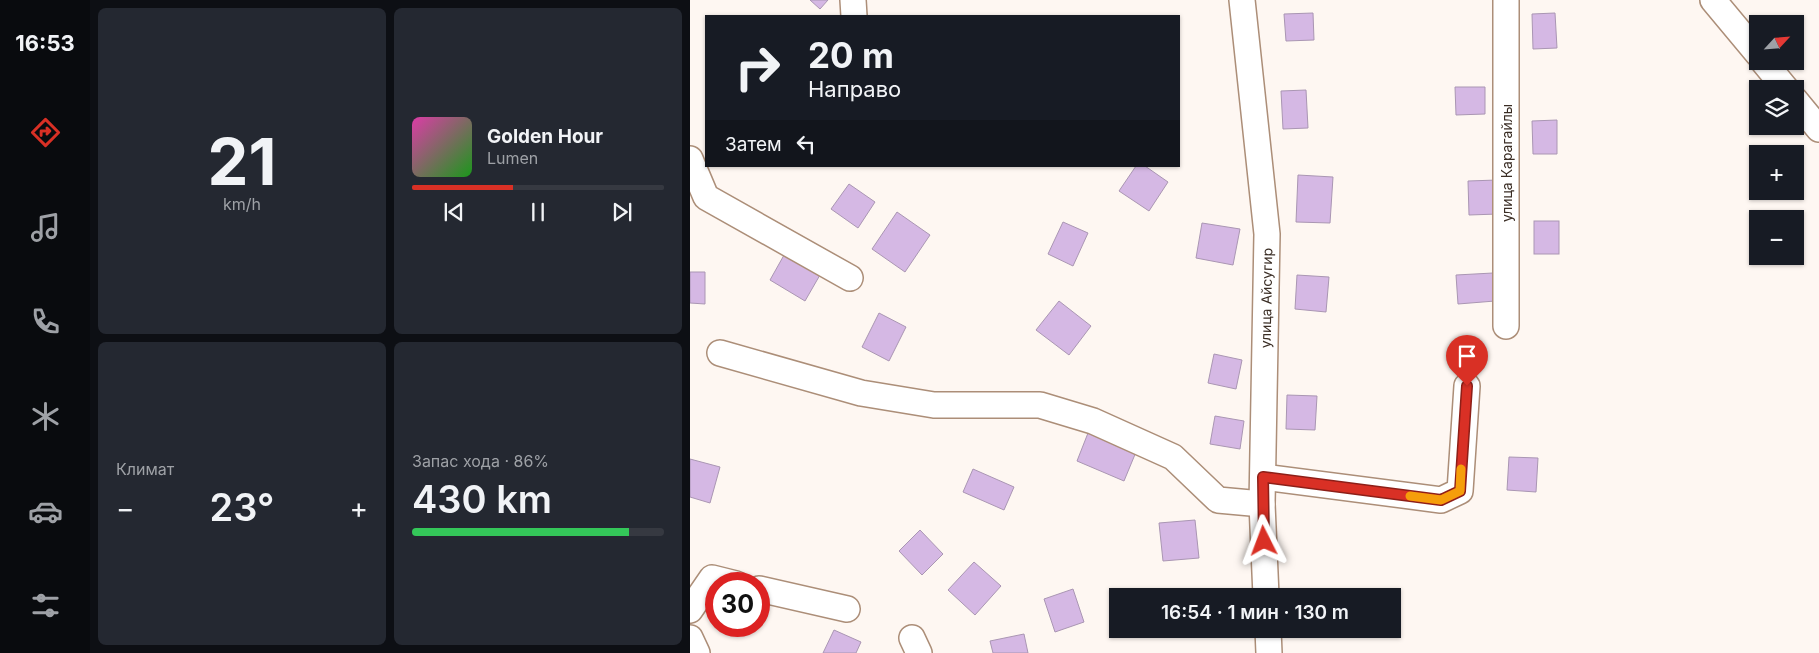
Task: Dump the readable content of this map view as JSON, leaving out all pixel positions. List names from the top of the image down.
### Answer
{
  "streets": {
    "street": ["улица Карагайлы", "улица Айсугир"]
  },
  "north": "top right",
  "page": {
    "tabs": "16:53",
    "tile": [
      ["21", "km/h"],
      "Климат",
      ["Запас хода · 86%", "430 km"]
    ],
    "map_buttons": ["+", "−"],
    "turn": ["20 m", "Направо"],
    "song": ["Golden Hour", "Lumen"],
    "then": "Затем",
    "heat": ["−", "23°", "+"],
    "limit": "30",
    "trip": "16:54 · 1 мин · 130 m"
  }
}
